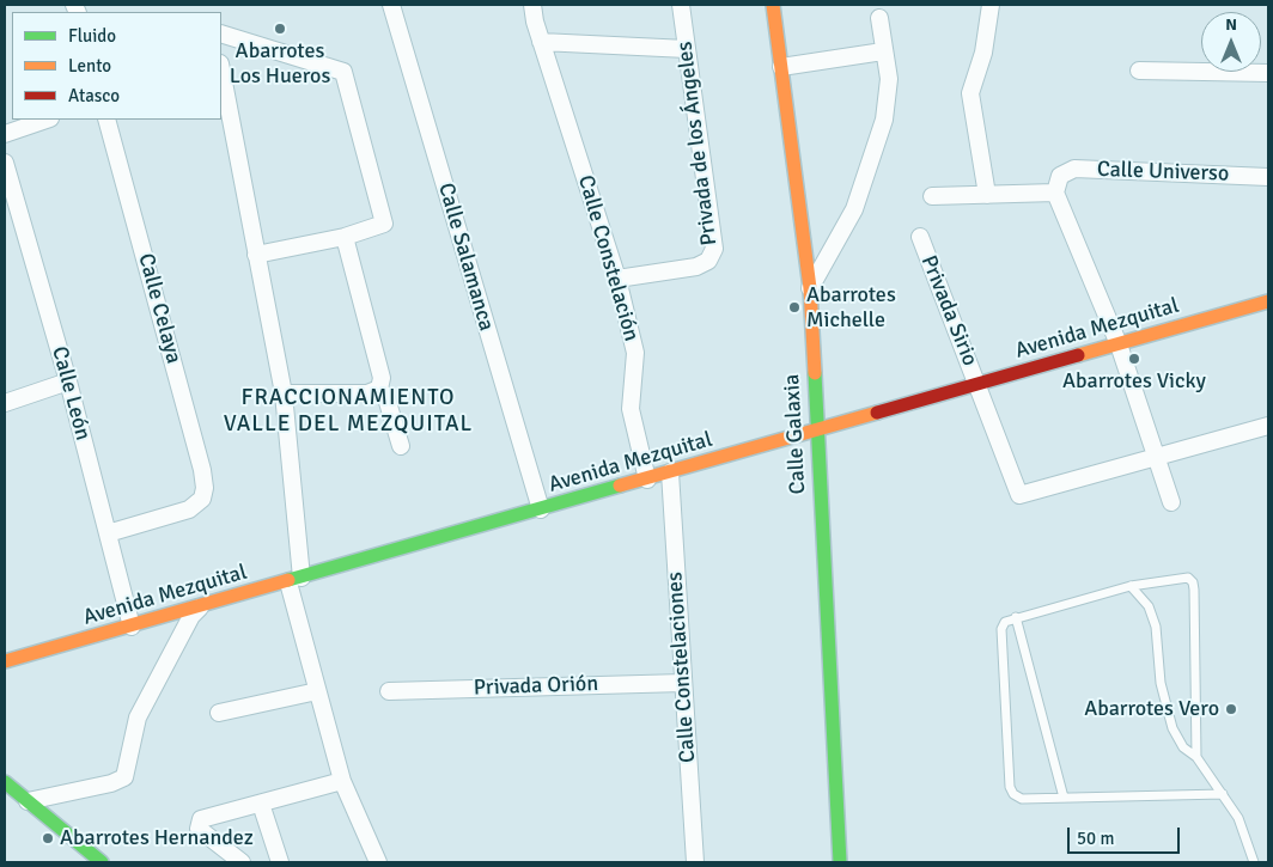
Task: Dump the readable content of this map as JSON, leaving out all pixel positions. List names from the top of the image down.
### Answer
{
  "streets": {
    "street": [
      "Privada de los Ángeles",
      "Calle Universo",
      "Calle Salamanca",
      "Calle Constelación",
      "Calle Celaya",
      "Privada Sirio",
      "Avenida Mezquital",
      "Calle León",
      "Calle Galaxia",
      "Calle Constelaciones",
      "Privada Orión"
    ]
  },
  "crossings": [
    ["Privada de los Ángeles", "Calle Constelación"],
    ["Calle Salamanca", "Avenida Mezquital"],
    ["Calle Constelación", "Avenida Mezquital"],
    ["Calle Celaya", "Calle León"],
    ["Privada Sirio", "Avenida Mezquital"],
    ["Avenida Mezquital", "Calle León"],
    ["Avenida Mezquital", "Calle Galaxia"],
    ["Avenida Mezquital", "Calle Constelaciones"],
    ["Calle Constelaciones", "Privada Orión"]
  ],
  "districts": ["FRACCIONAMIENTO VALLE DEL MEZQUITAL"],
  "places": [
    "Abarrotes Los Hueros",
    "Abarrotes Michelle",
    "Abarrotes Vicky",
    "Abarrotes Vero",
    "Abarrotes Hernandez"
  ],
  "legend": ["Fluido", "Lento", "Atasco"],
  "scale_bar": "50 m",
  "north": "top"
}
